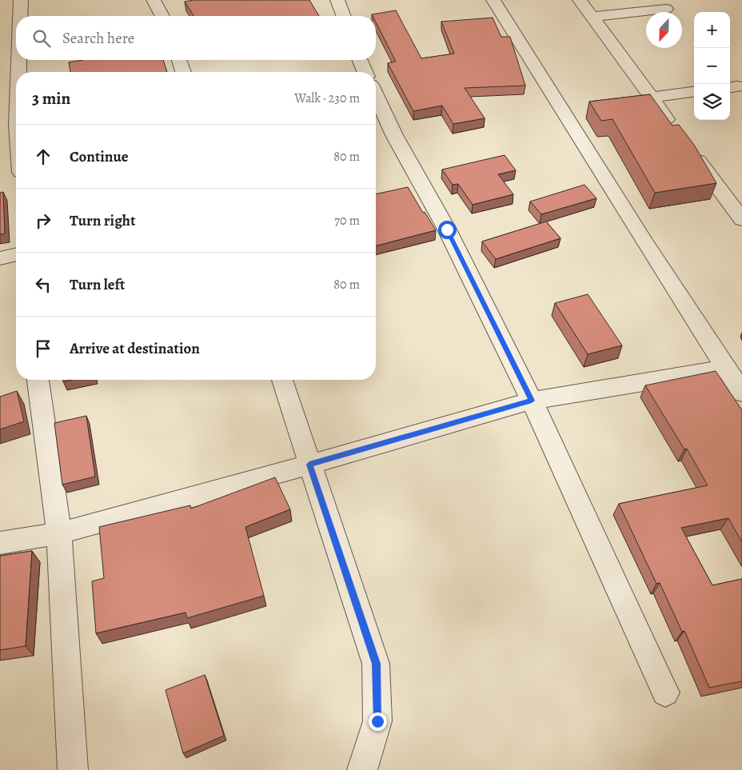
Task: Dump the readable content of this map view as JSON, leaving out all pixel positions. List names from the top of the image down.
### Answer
{
  "north": "bottom",
  "page": {
    "map_buttons": ["+", "−"],
    "search": "Search here",
    "heading": ["3 min", "Walk · 230 m"],
    "list": [
      ["Continue", "80 m"],
      ["Turn right", "70 m"],
      ["Turn left", "80 m"],
      "Arrive at destination"
    ]
  }
}
